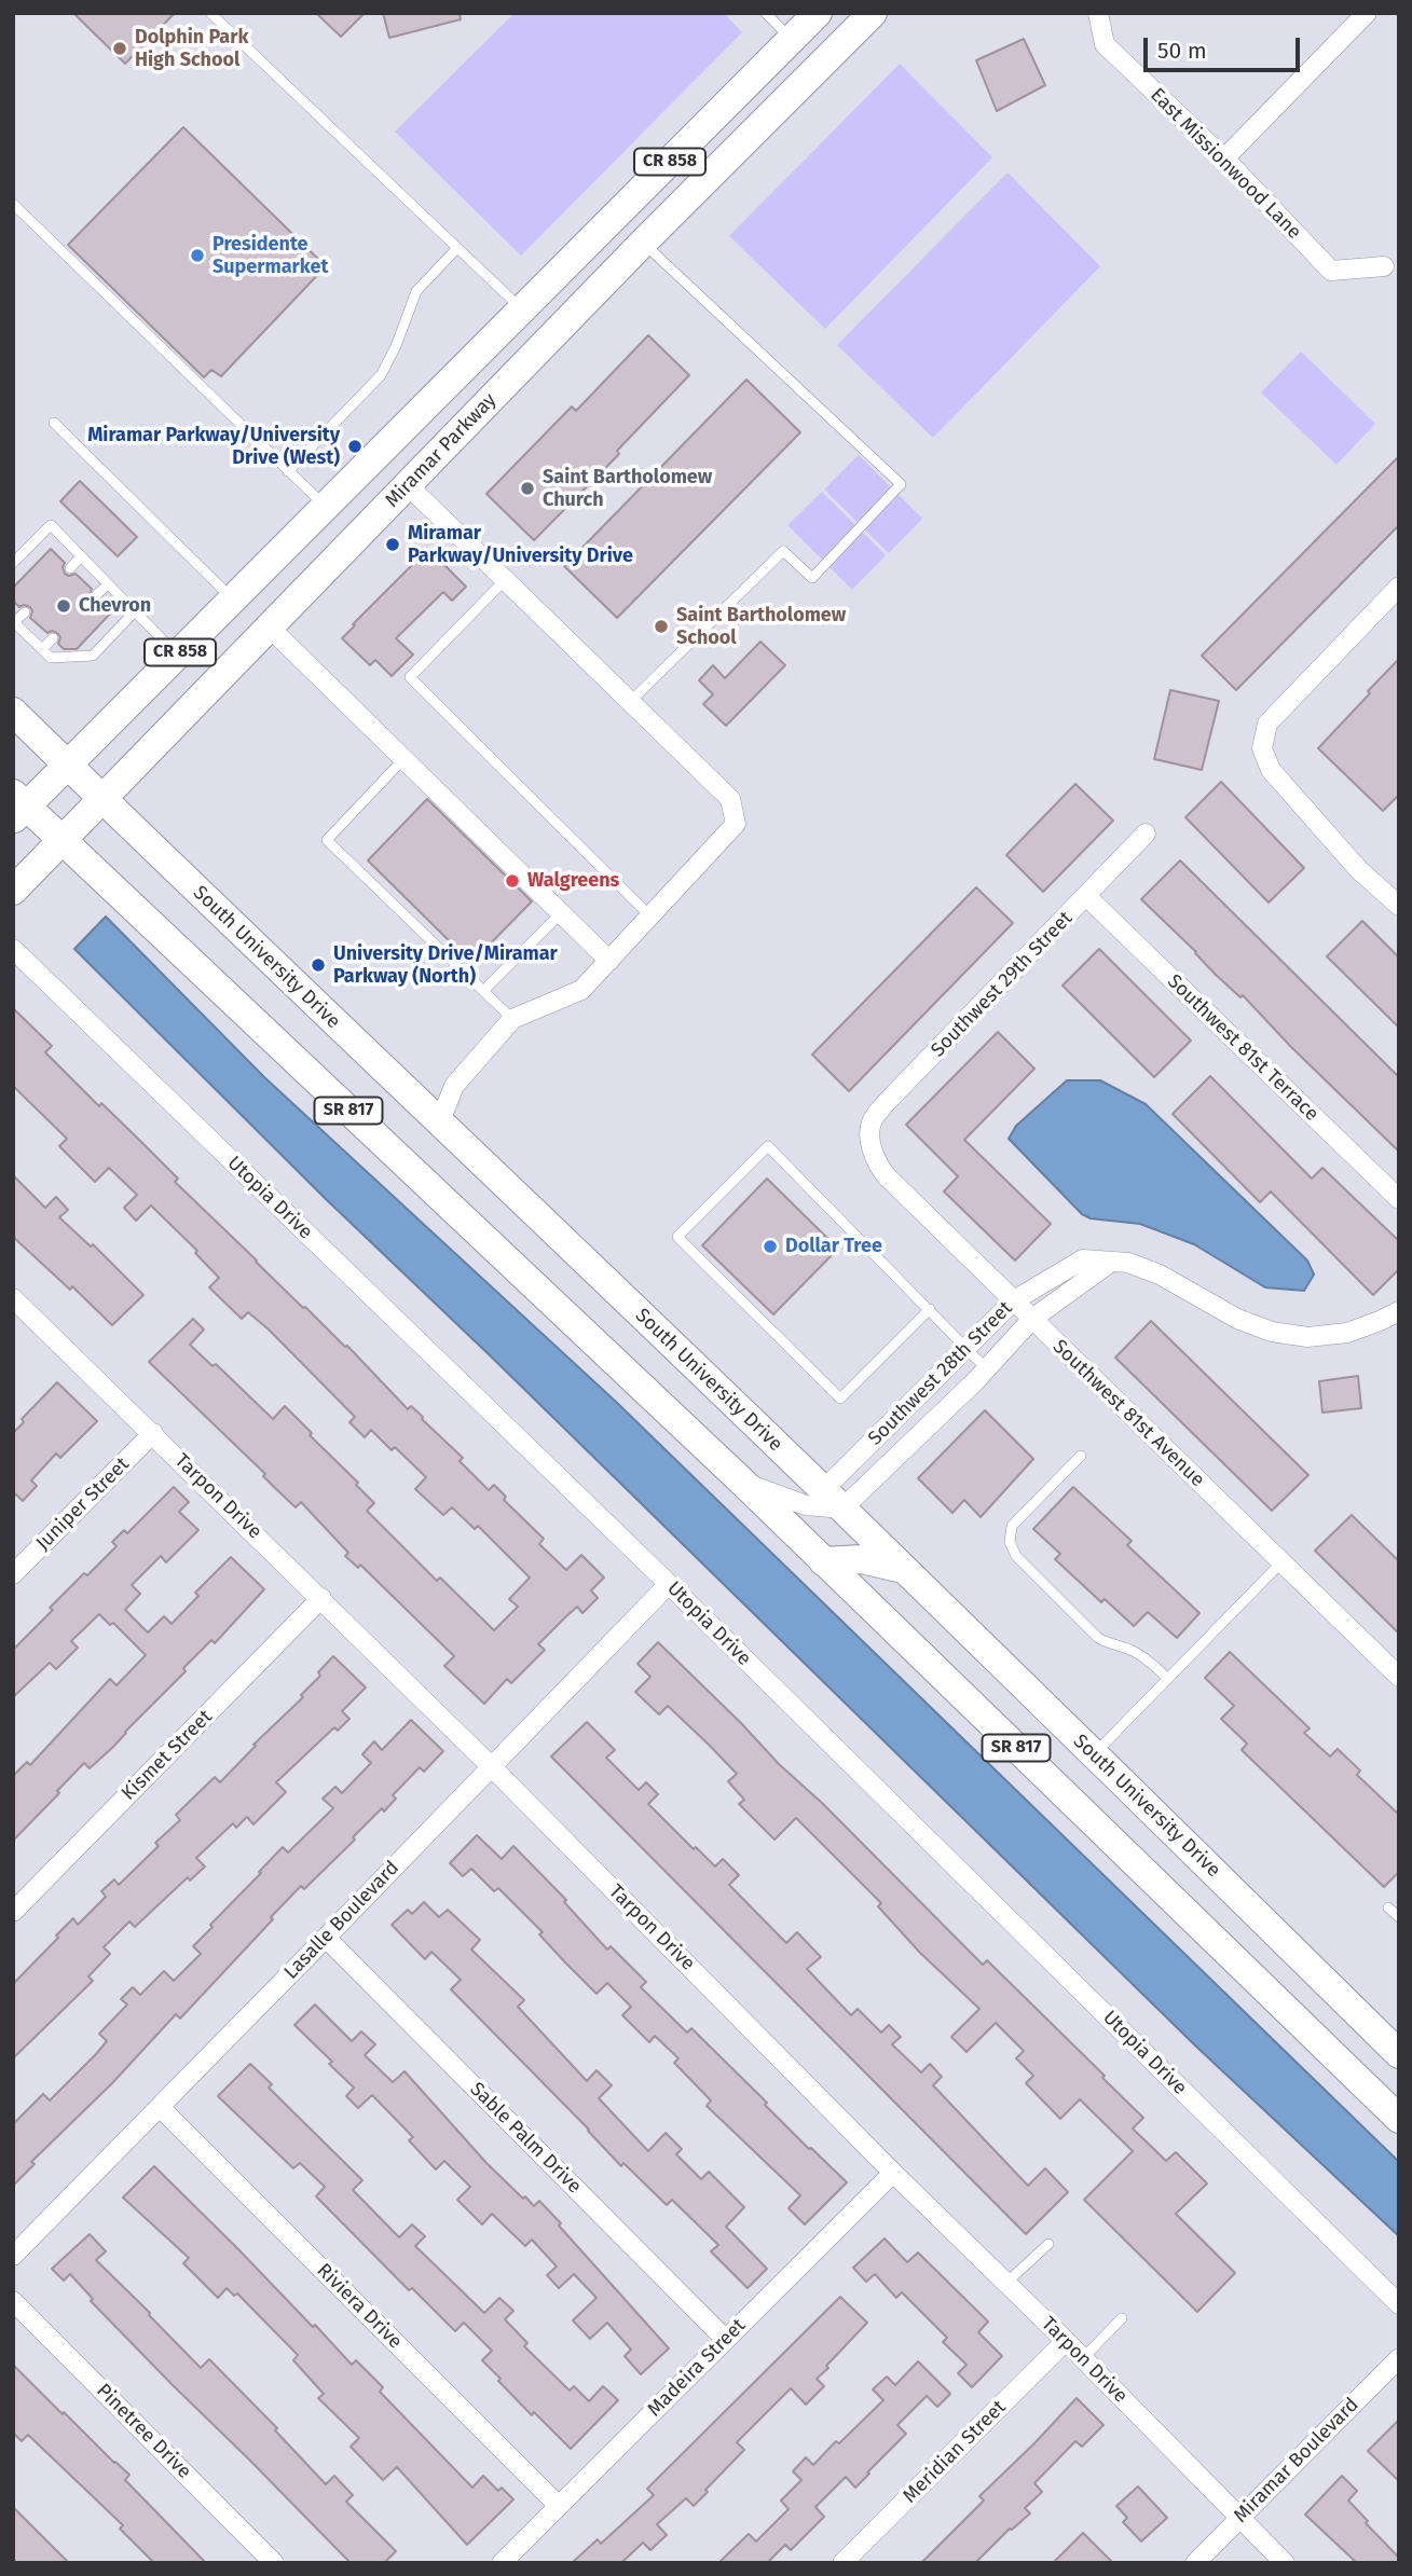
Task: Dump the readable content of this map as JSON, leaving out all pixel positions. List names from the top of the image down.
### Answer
{
  "streets": {
    "main road": [
      "CR 858",
      "Miramar Parkway",
      "South University Drive",
      "SR 817"
    ],
    "street": [
      "East Missionwood Lane",
      "Southwest 29th Street",
      "Southwest 81st Terrace",
      "Utopia Drive",
      "Southwest 28th Street",
      "Southwest 81st Avenue",
      "Tarpon Drive",
      "Juniper Street",
      "Kismet Street",
      "Lasalle Boulevard",
      "Sable Palm Drive",
      "Riviera Drive",
      "Madeira Street",
      "Pinetree Drive",
      "Meridian Street",
      "Miramar Boulevard"
    ]
  },
  "crossings": [
    ["CR 858", "South University Drive"],
    ["CR 858", "SR 817"],
    ["Miramar Parkway", "South University Drive"],
    ["Miramar Parkway", "SR 817"],
    ["South University Drive", "Southwest 28th Street"],
    ["Southwest 29th Street", "Southwest 81st Terrace"],
    ["Southwest 29th Street", "Southwest 81st Avenue"],
    ["Utopia Drive", "Lasalle Boulevard"],
    ["Southwest 28th Street", "Southwest 81st Avenue"],
    ["Tarpon Drive", "Juniper Street"],
    ["Tarpon Drive", "Kismet Street"],
    ["Tarpon Drive", "Lasalle Boulevard"],
    ["Tarpon Drive", "Madeira Street"],
    ["Tarpon Drive", "Meridian Street"],
    ["Tarpon Drive", "Miramar Boulevard"],
    ["Lasalle Boulevard", "Sable Palm Drive"],
    ["Lasalle Boulevard", "Riviera Drive"],
    ["Sable Palm Drive", "Madeira Street"],
    ["Riviera Drive", "Madeira Street"]
  ],
  "places": [
    "Dolphin Park High School",
    "Presidente Supermarket",
    "Miramar Parkway/University Drive (West)",
    "Saint Bartholomew Church",
    "Miramar Parkway/University Drive",
    "Chevron",
    "Saint Bartholomew School",
    "Walgreens",
    "University Drive/Miramar Parkway (North)",
    "Dollar Tree"
  ],
  "scale_bar": "50 m"
}
